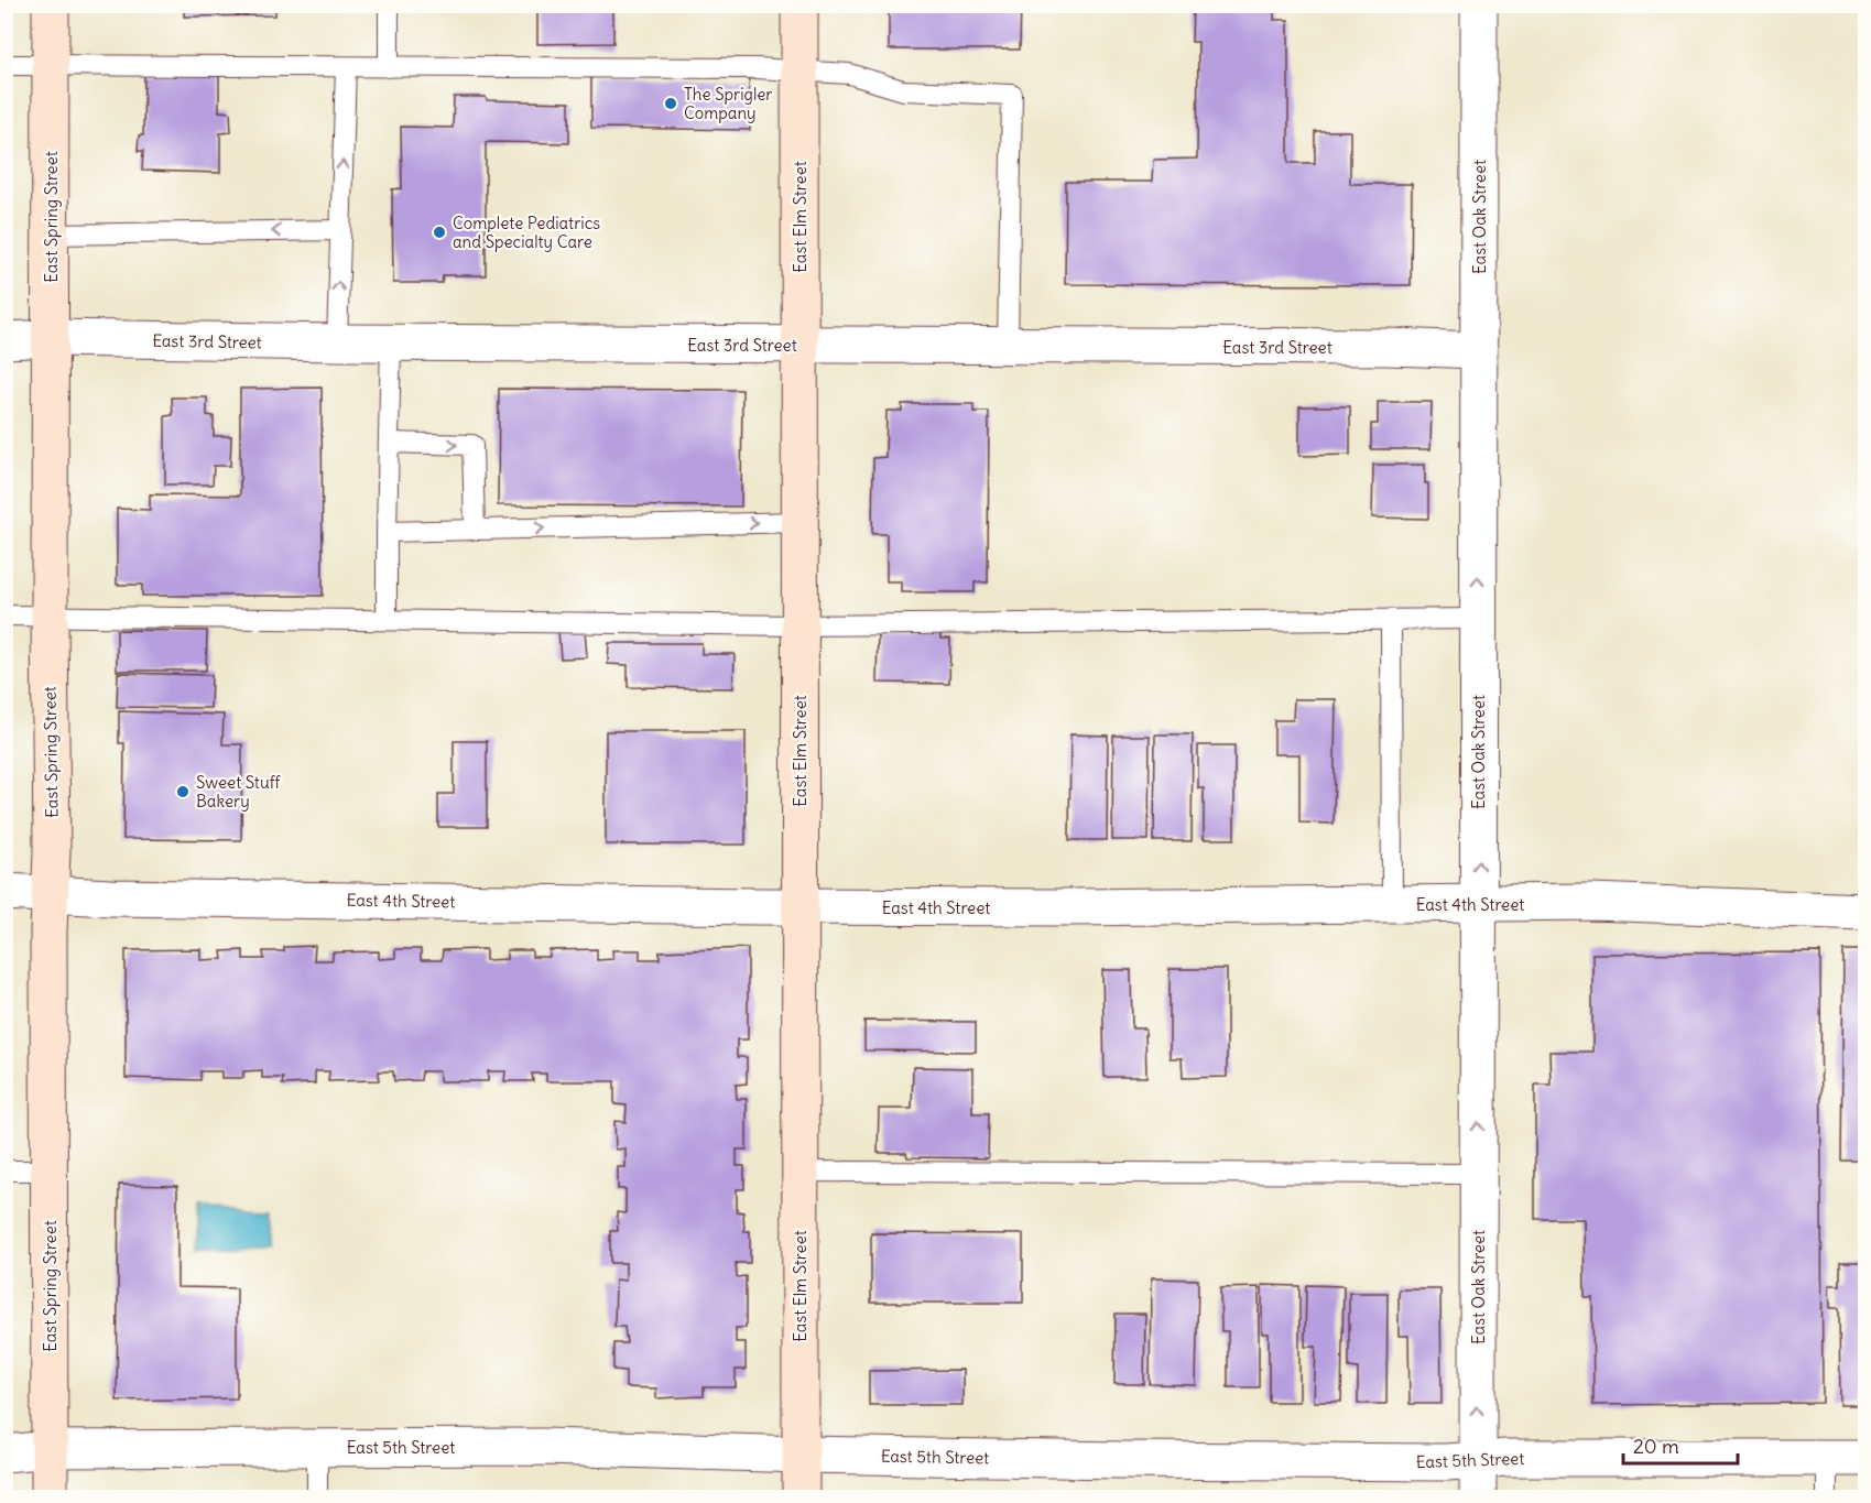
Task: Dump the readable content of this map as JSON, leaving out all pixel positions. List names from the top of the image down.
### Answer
{
  "streets": {
    "main road": ["East Spring Street", "East Elm Street"],
    "street": [
      "East Oak Street",
      "East 3rd Street",
      "East 4th Street",
      "East 5th Street"
    ]
  },
  "crossings": [
    ["East Spring Street", "East 3rd Street"],
    ["East Spring Street", "East 4th Street"],
    ["East Spring Street", "East 5th Street"],
    ["East Elm Street", "East 3rd Street"],
    ["East Elm Street", "East 4th Street"],
    ["East Elm Street", "East 5th Street"],
    ["East Oak Street", "East 3rd Street"],
    ["East Oak Street", "East 4th Street"],
    ["East Oak Street", "East 5th Street"]
  ],
  "one_way": ["East Oak Street"],
  "places": ["The Sprigler Company", "Complete Pediatrics and Specialty Care", "Sweet Stuff Bakery"],
  "scale_bar": "20 m"
}
